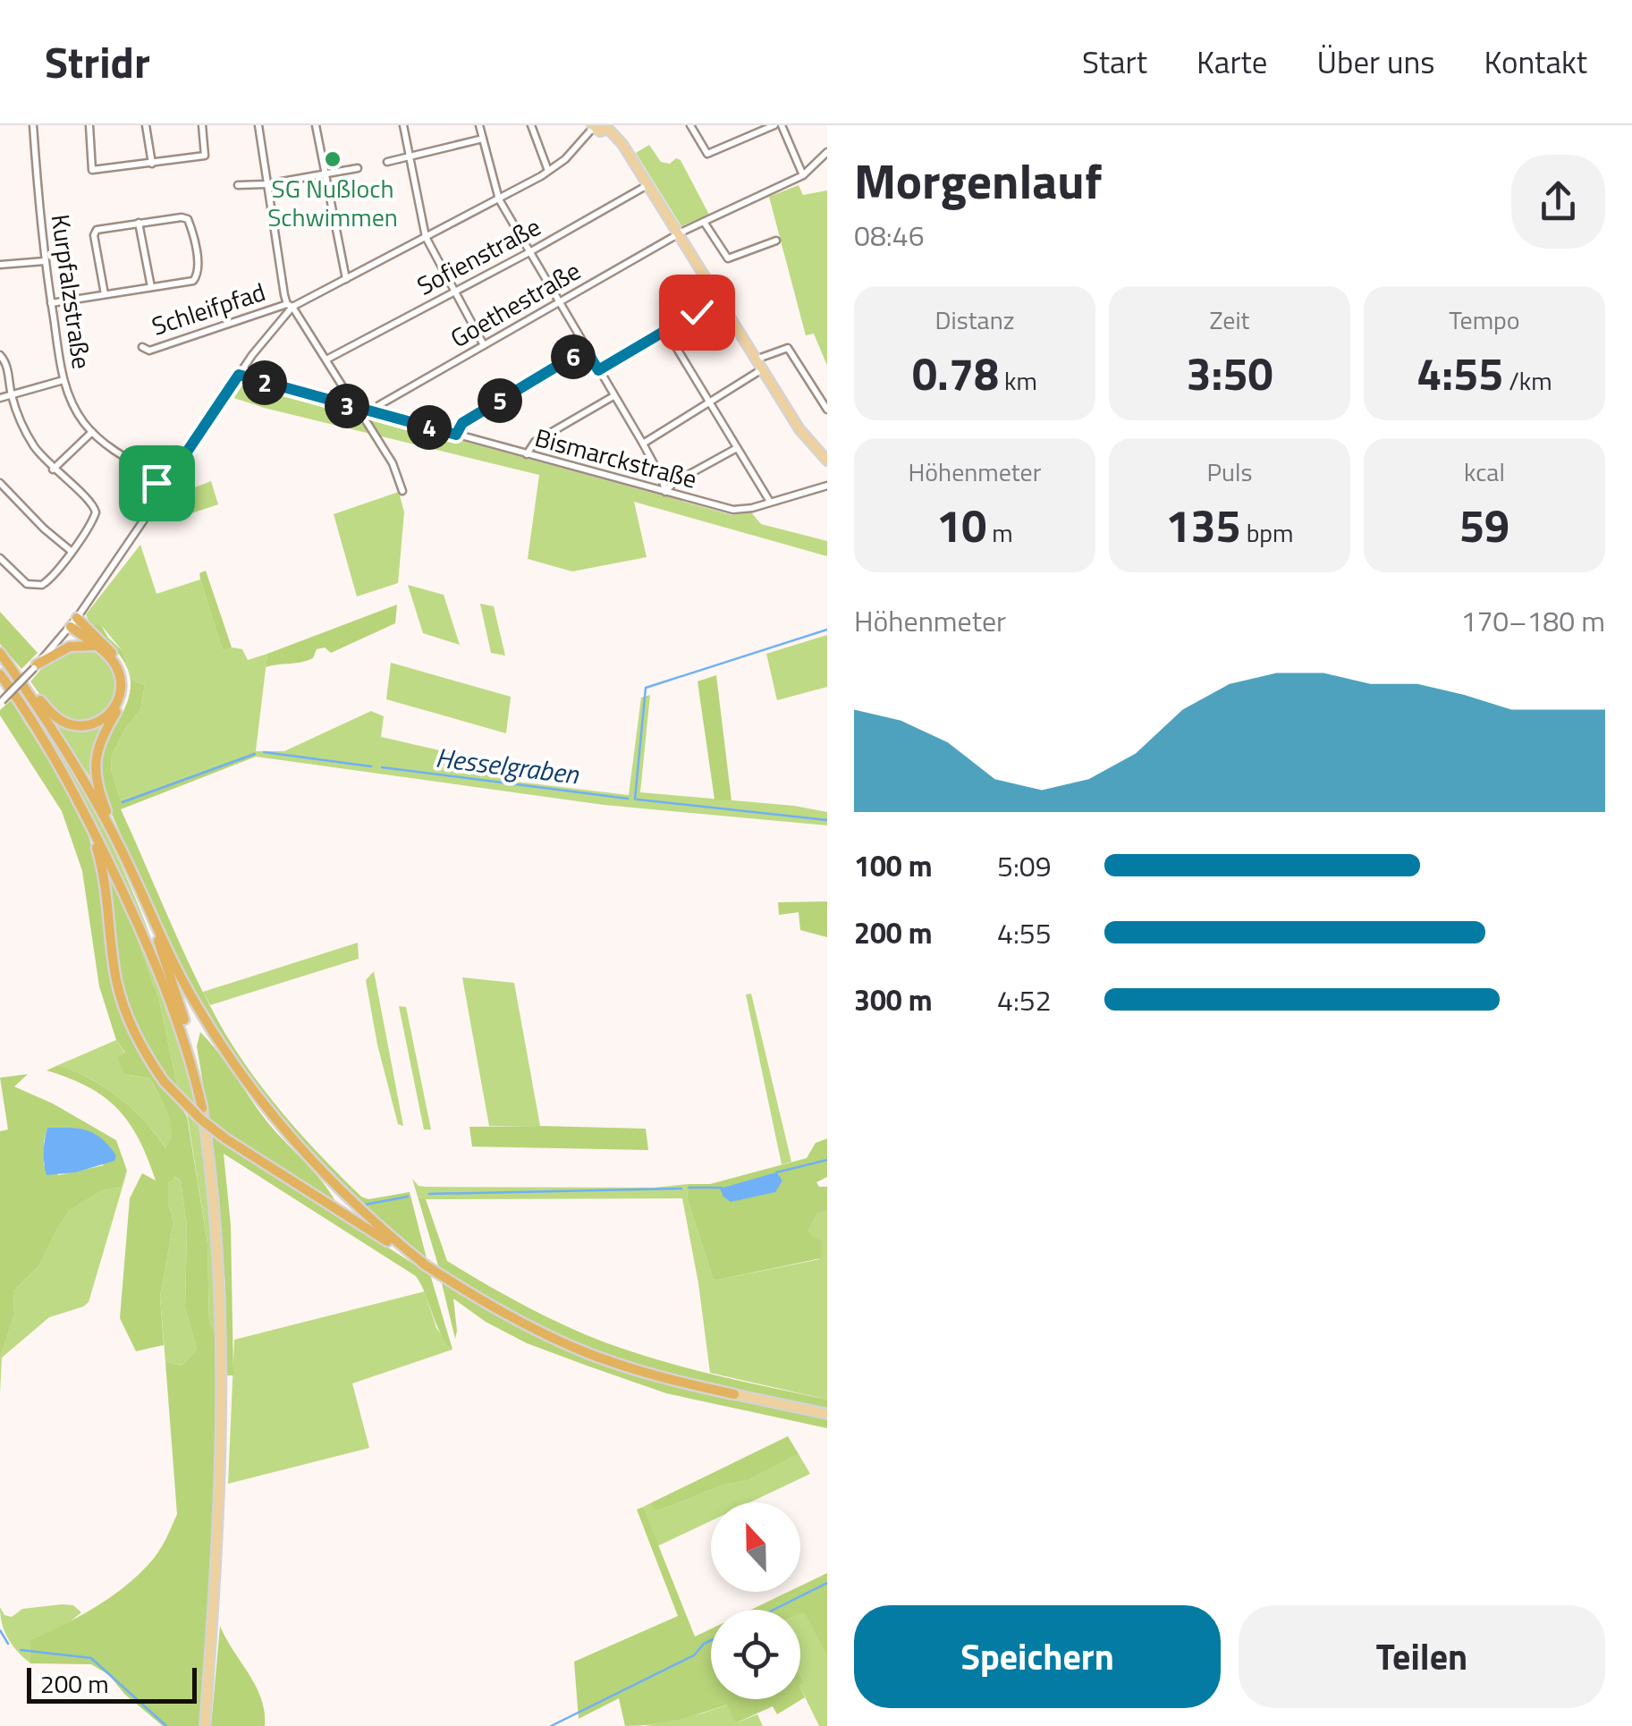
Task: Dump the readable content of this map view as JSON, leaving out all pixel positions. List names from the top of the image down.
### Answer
{
  "streets": {
    "street": [
      "Sofienstraße",
      "Kurpfalzstraße",
      "Goethestraße",
      "Schleifpfad",
      "Bismarckstraße"
    ]
  },
  "crossings": [
    ["Goethestraße", "Bismarckstraße"]
  ],
  "water": ["Hesselgraben"],
  "places": ["SG Nußloch Schwimmen"],
  "scale_bar": "200 m",
  "north": "top",
  "page": {
    "header": "Stridr",
    "nav": [
      "Start",
      "Karte",
      "Über uns",
      "Kontakt"
    ],
    "heading": ["Morgenlauf", "08:46"],
    "stats": [
      ["Distanz", "0.78 km"],
      ["Zeit", "3:50"],
      ["Tempo", "4:55 /km"],
      ["Höhenmeter", "10 m"],
      ["Puls", "135 bpm"],
      ["kcal", "59"]
    ],
    "pins": [
      "6",
      "2",
      "5",
      "3",
      "4"
    ],
    "chart": ["Höhenmeter", "170–180 m"],
    "list": [
      {
        "name": "100 m",
        "note": "5:09"
      },
      {
        "name": "200 m",
        "note": "4:55"
      },
      {
        "name": "300 m",
        "note": "4:52"
      }
    ],
    "buttons": ["Speichern", "Teilen"],
    "scale": "200 m"
  }
}
